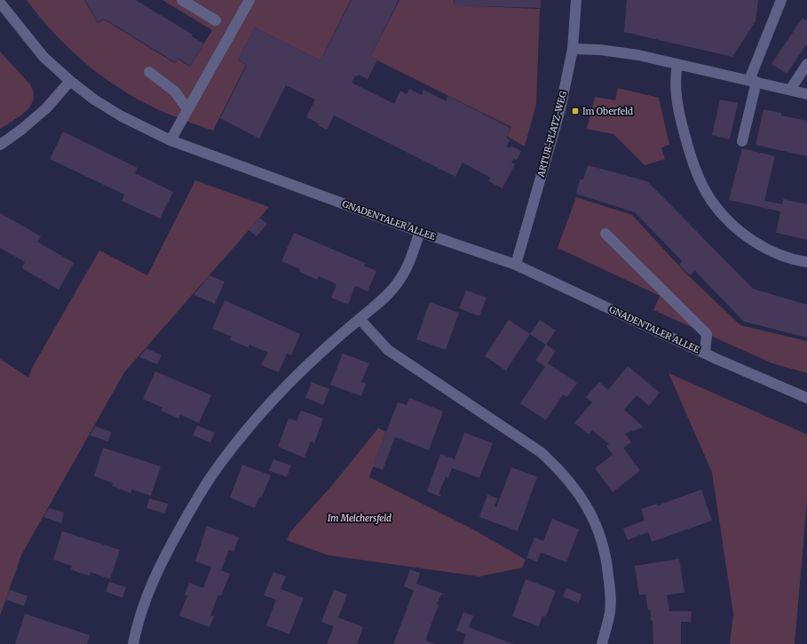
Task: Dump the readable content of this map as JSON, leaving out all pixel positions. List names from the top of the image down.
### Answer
{
  "streets": {
    "street": ["ARTUR-PLATZ-WEG", "GNADENTALER ALLEE"]
  },
  "crossings": [
    ["ARTUR-PLATZ-WEG", "GNADENTALER ALLEE"]
  ],
  "parks": ["Im Melchersfeld"],
  "places": {
    "transit": ["Im Oberfeld"]
  }
}
